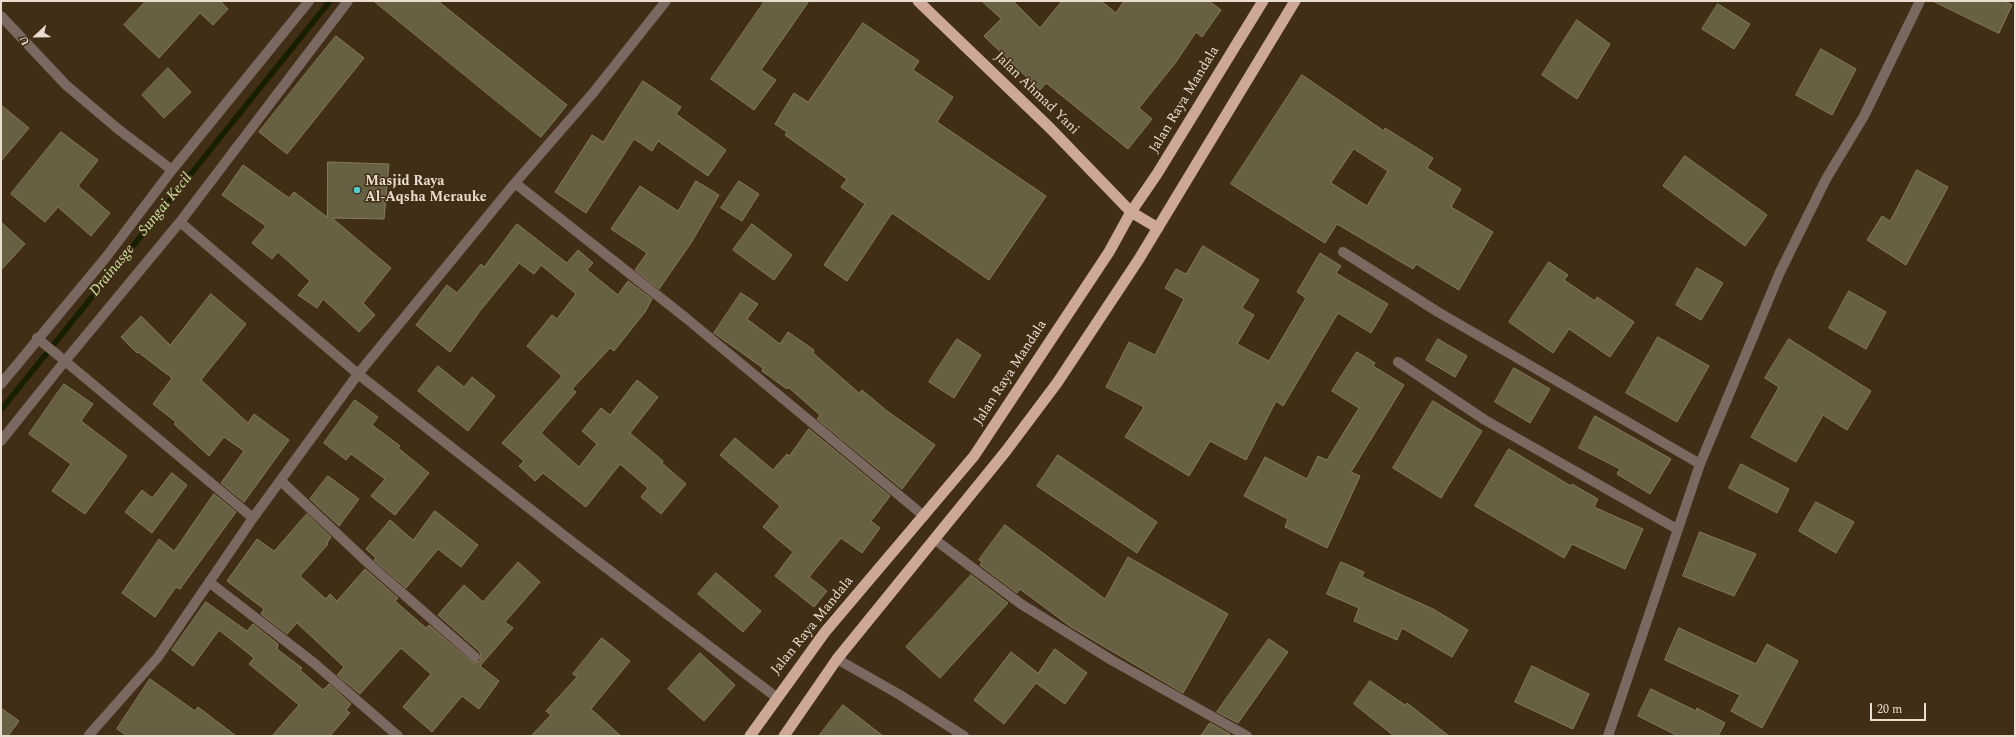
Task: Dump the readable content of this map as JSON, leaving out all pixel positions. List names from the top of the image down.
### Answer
{
  "streets": {
    "highway": ["Jalan Ahmad Yani", "Jalan Raya Mandala"]
  },
  "crossings": [
    ["Jalan Ahmad Yani", "Jalan Raya Mandala"]
  ],
  "water": ["Sungai Kecil", "Drainasge"],
  "places": ["Masjid Raya Al-Aqsha Merauke"],
  "scale_bar": "20 m",
  "north": "left"
}
